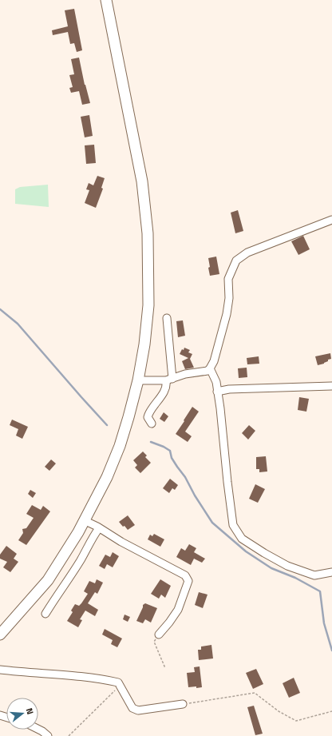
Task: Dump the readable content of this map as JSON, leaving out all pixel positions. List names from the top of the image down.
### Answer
{
  "north": "right"
}
